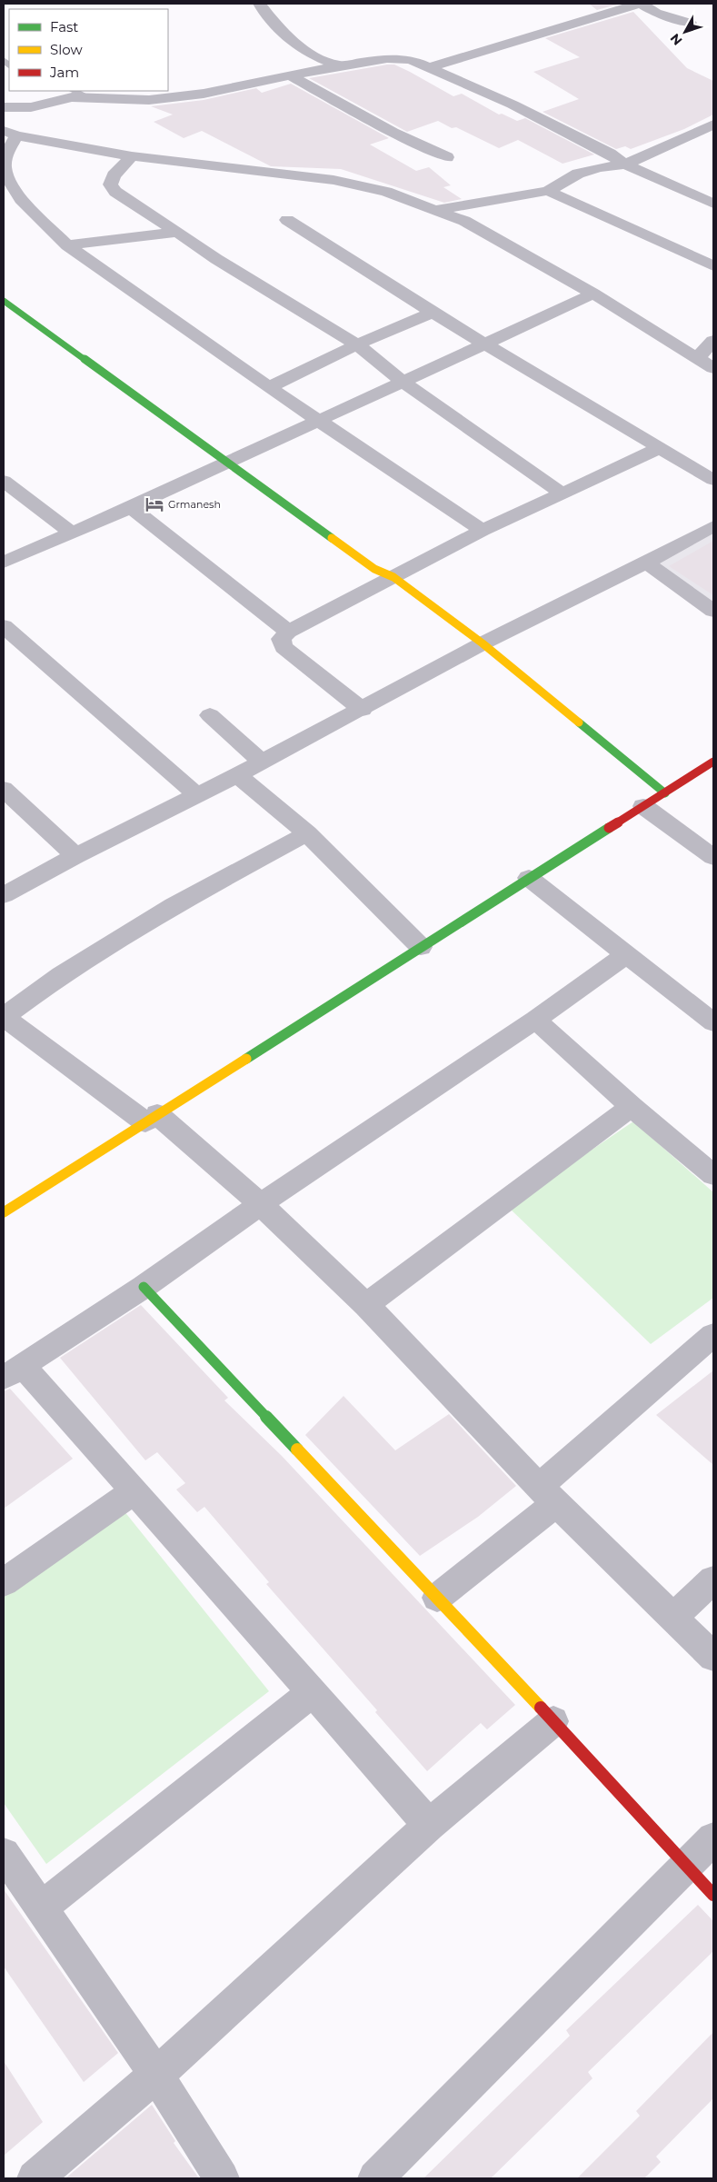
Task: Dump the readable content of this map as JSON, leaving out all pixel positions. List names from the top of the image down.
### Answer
{
  "places": {
    "hotel": ["Grmanesh"]
  },
  "legend": ["Fast", "Slow", "Jam"],
  "north": "bottom left"
}
